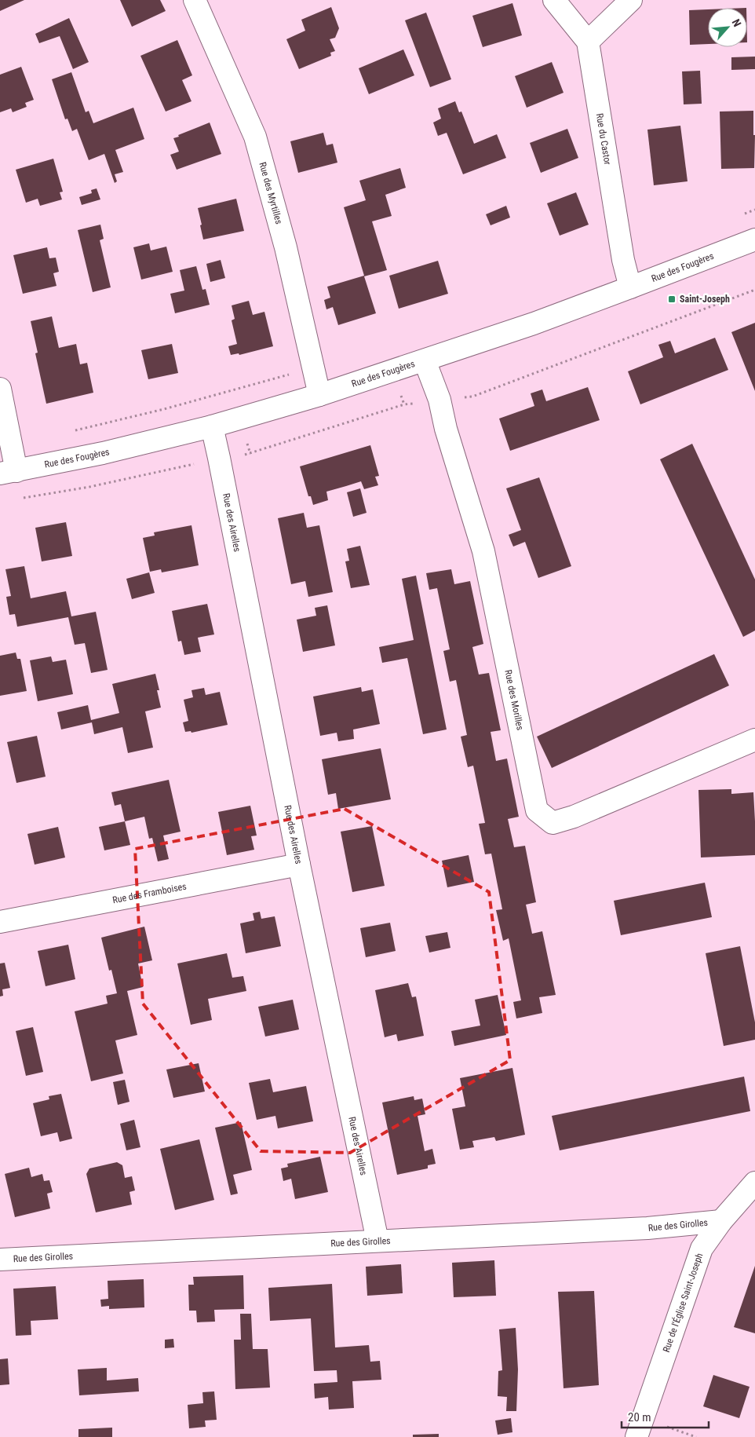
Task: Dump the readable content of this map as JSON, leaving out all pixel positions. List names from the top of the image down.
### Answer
{
  "streets": {
    "street": [
      "Rue du Castor",
      "Rue des Myrtilles",
      "Rue des Fougères",
      "Rue des Airelles",
      "Rue des Morilles",
      "Rue des Framboises",
      "Rue des Girolles",
      "Rue de l'Église Saint-Joseph"
    ]
  },
  "crossings": [
    ["Rue du Castor", "Rue des Fougères"],
    ["Rue des Myrtilles", "Rue des Fougères"],
    ["Rue des Fougères", "Rue des Airelles"],
    ["Rue des Fougères", "Rue des Morilles"],
    ["Rue des Airelles", "Rue des Framboises"],
    ["Rue des Airelles", "Rue des Girolles"],
    ["Rue des Girolles", "Rue de l'Église Saint-Joseph"]
  ],
  "places": {
    "transit": ["Saint-Joseph"]
  },
  "scale_bar": "20 m",
  "north": "top right"
}
